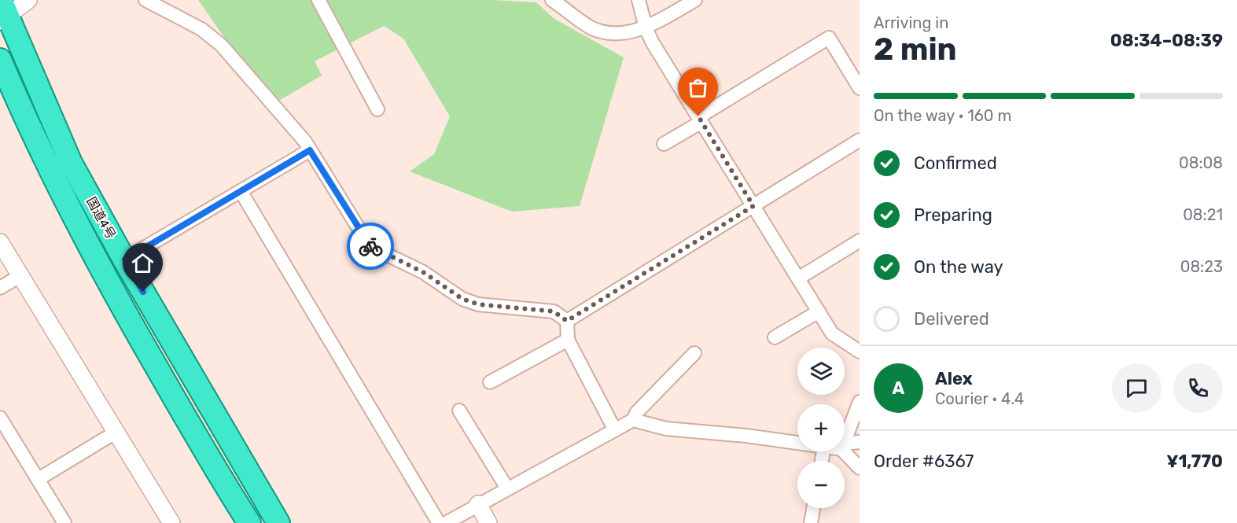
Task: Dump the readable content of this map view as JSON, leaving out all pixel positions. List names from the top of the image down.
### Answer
{
  "streets": {
    "highway": ["国道4号"]
  },
  "page": {
    "heading": ["2 min", "Arriving in", "08:34–08:39"],
    "panel": [
      "Alex",
      "Courier · 4.4",
      "Order #6367",
      "¥1,770"
    ],
    "bar": "On the way · 160 m",
    "list": [
      ["Confirmed", "08:08"],
      ["Preparing", "08:21"],
      ["On the way", "08:23"],
      "Delivered"
    ],
    "map_buttons": ["+", "−"],
    "round": "A"
  }
}
